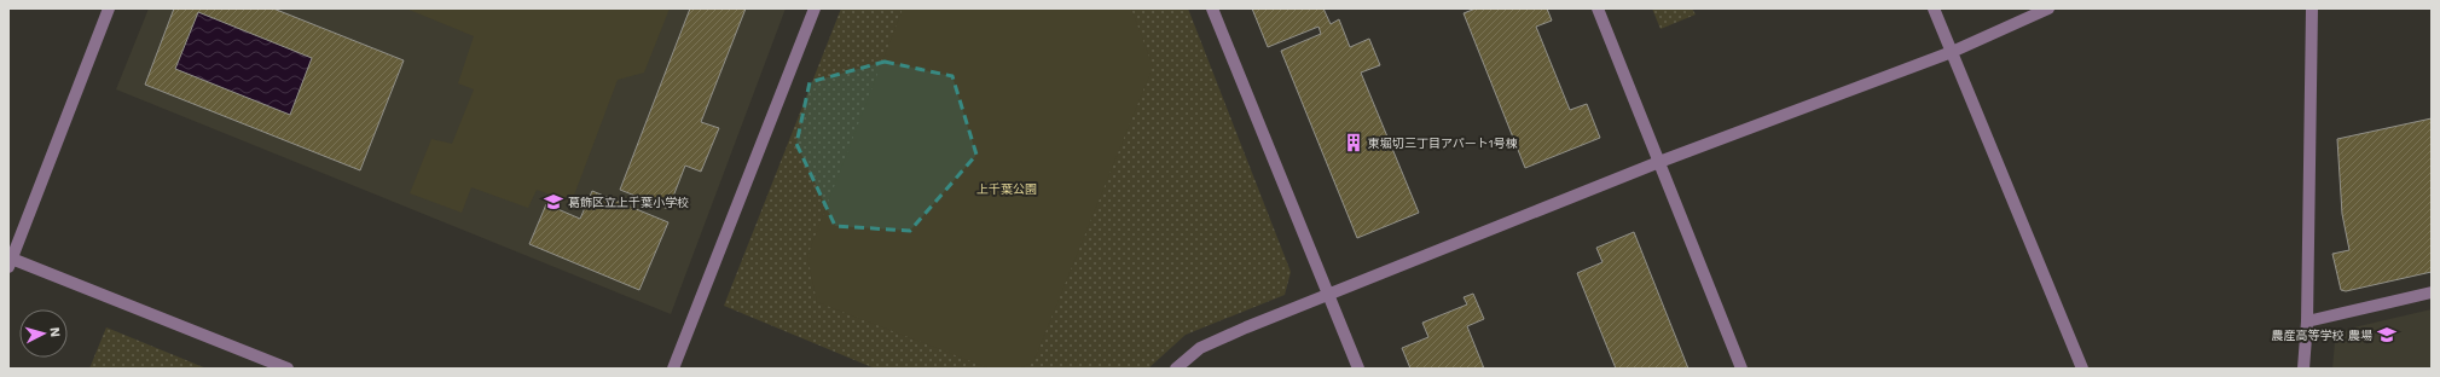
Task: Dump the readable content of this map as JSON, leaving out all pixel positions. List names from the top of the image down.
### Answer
{
  "parks": ["上千葉公園"],
  "places": {
    "building": ["東堀切三丁目アパート1号棟"],
    "school or university": ["葛飾区立上千葉小学校", "農産高等学校 農場"]
  },
  "north": "right"
}
